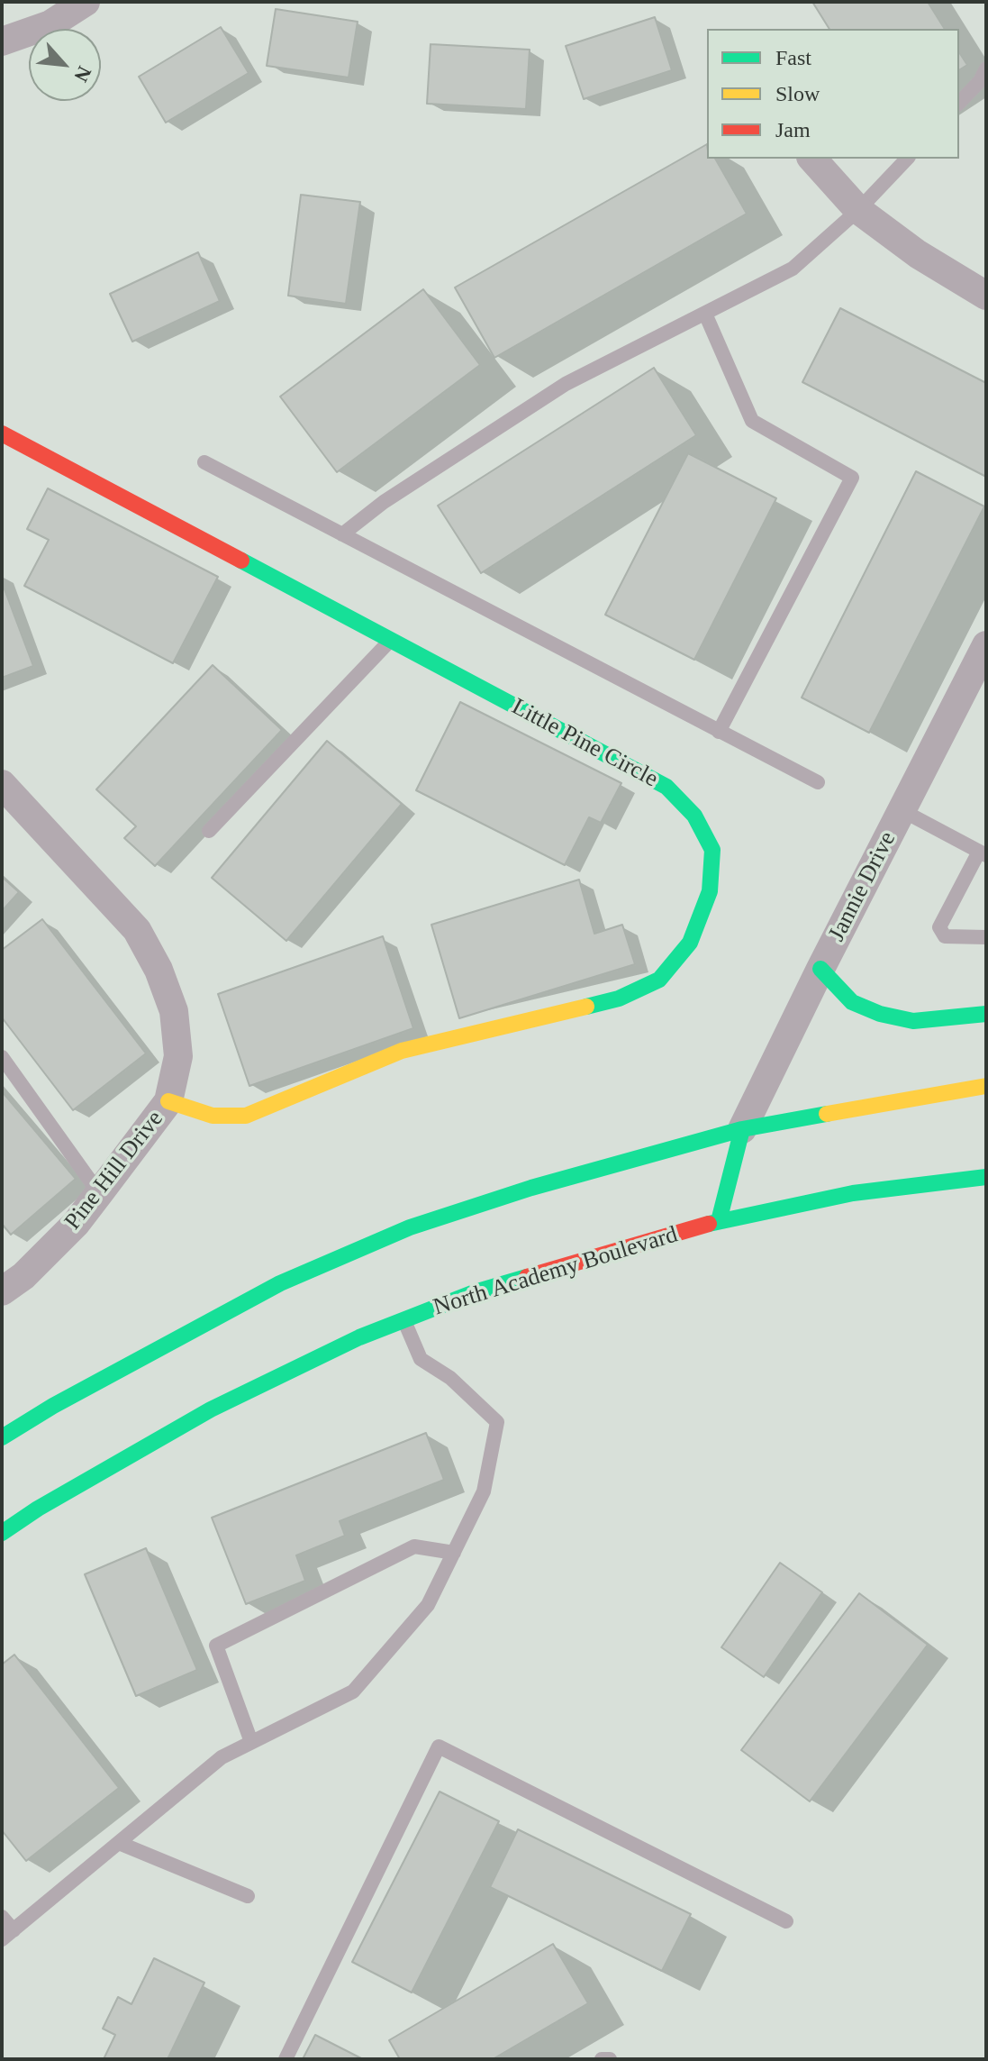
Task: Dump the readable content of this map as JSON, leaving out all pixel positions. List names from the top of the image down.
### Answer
{
  "streets": {
    "main road": ["Little Pine Circle", "North Academy Boulevard"],
    "street": ["Jannie Drive", "Pine Hill Drive"]
  },
  "crossings": [
    ["Little Pine Circle", "Pine Hill Drive"]
  ],
  "legend": ["Fast", "Slow", "Jam"],
  "north": "bottom right"
}
